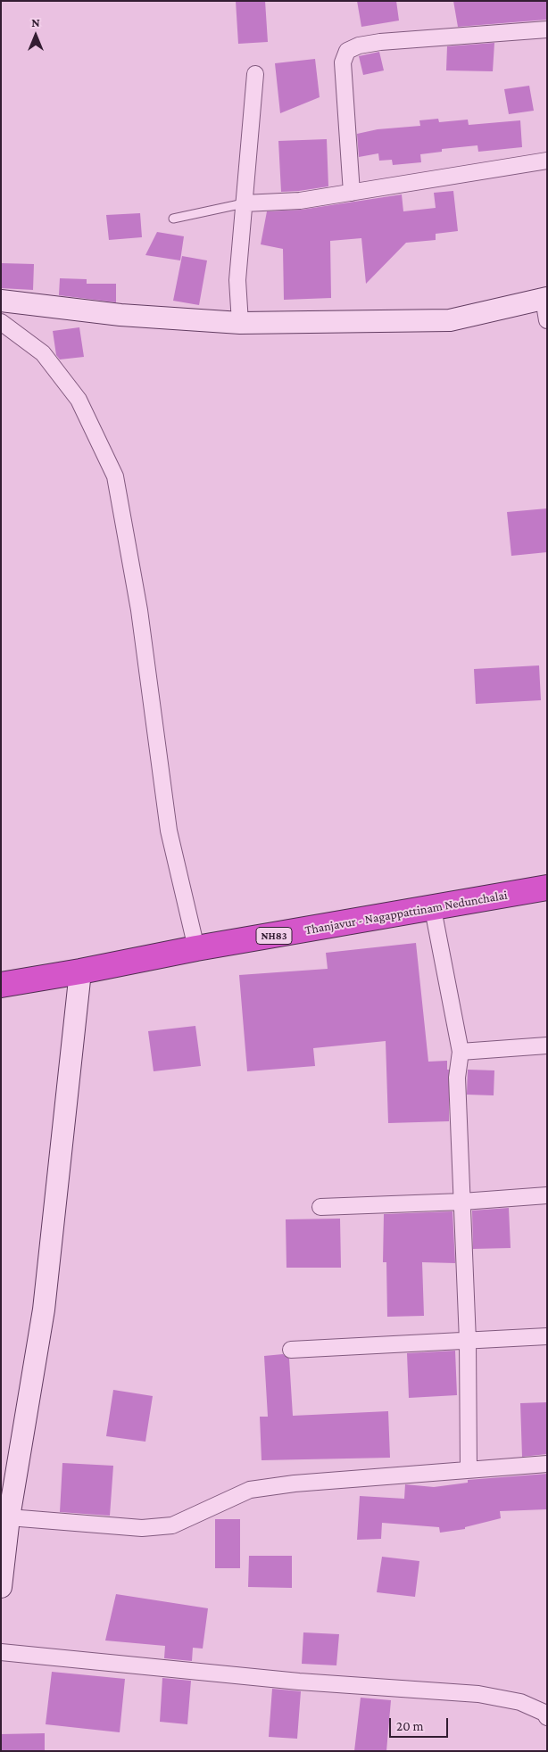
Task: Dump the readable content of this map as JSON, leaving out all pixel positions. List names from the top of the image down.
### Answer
{
  "streets": {
    "highway": ["Thanjavur - Nagappattinam Nedunchalai", "NH83"]
  },
  "scale_bar": "20 m",
  "north": "top"
}
